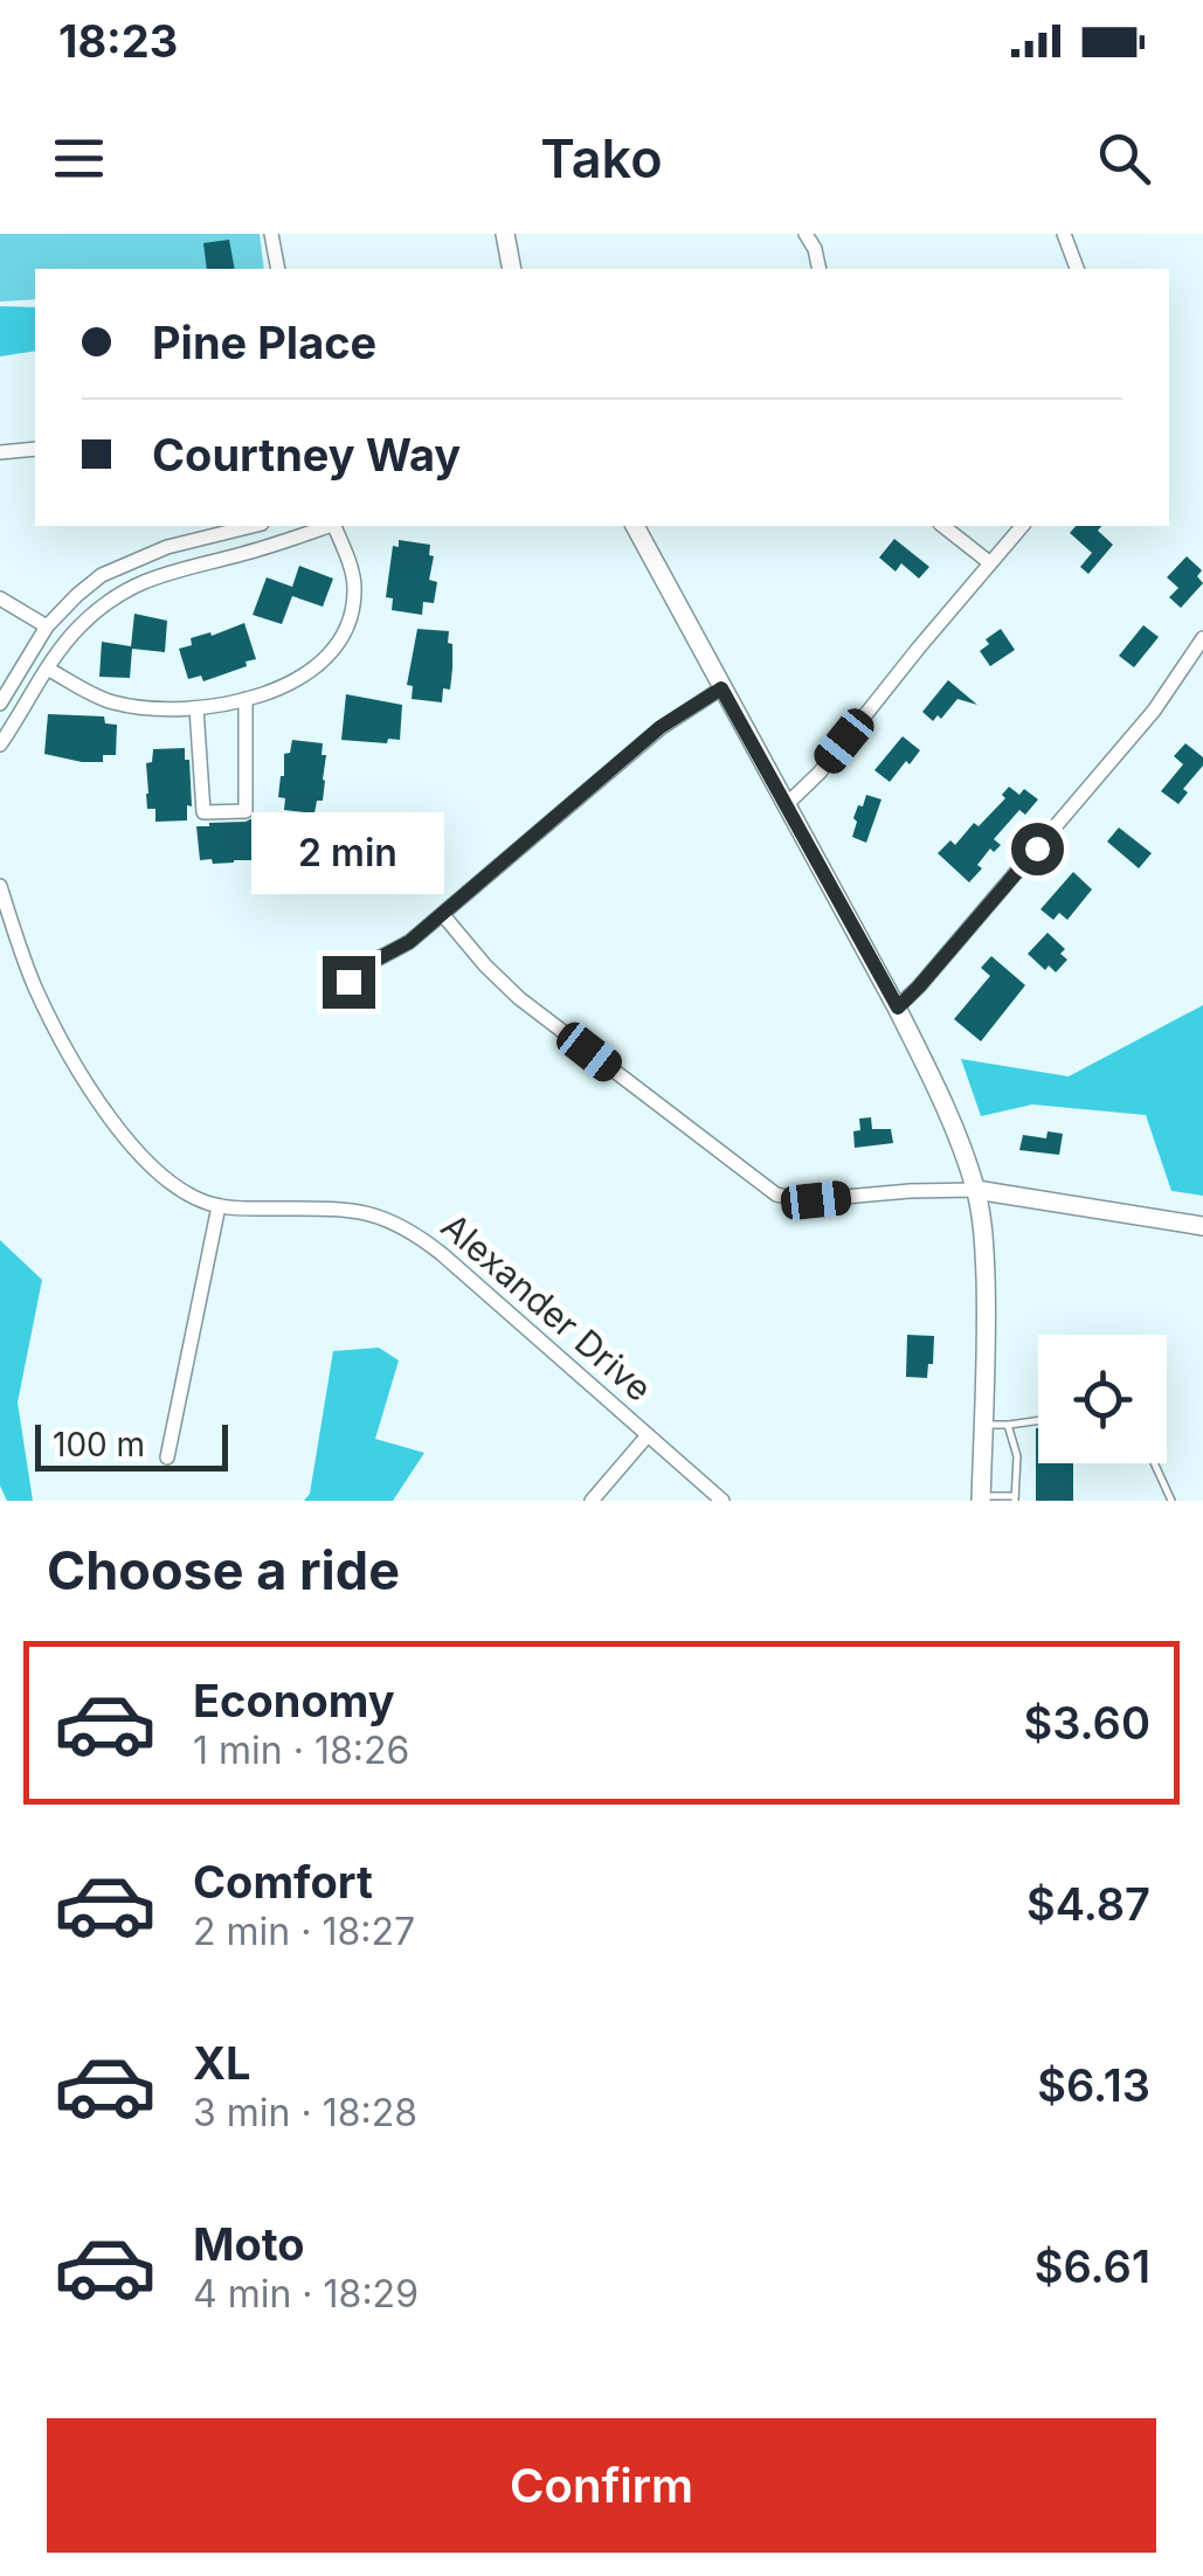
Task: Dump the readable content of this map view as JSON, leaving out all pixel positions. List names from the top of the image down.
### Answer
{
  "streets": {
    "street": ["Alexander Drive"]
  },
  "scale_bar": "100 m",
  "page": {
    "status": "18:23",
    "header": "Tako",
    "banner": ["Pine Place", "Courtney Way"],
    "bubble": "2 min",
    "scale": "100 m",
    "heading": "Choose a ride",
    "list": [
      {
        "name": "Economy",
        "note": "1 min · 18:26",
        "value": "$3.60"
      },
      {
        "name": "Comfort",
        "note": "2 min · 18:27",
        "value": "$4.87"
      },
      {
        "name": "XL",
        "note": "3 min · 18:28",
        "value": "$6.13"
      },
      {
        "name": "Moto",
        "note": "4 min · 18:29",
        "value": "$6.61"
      }
    ],
    "buttons": "Confirm"
  }
}
